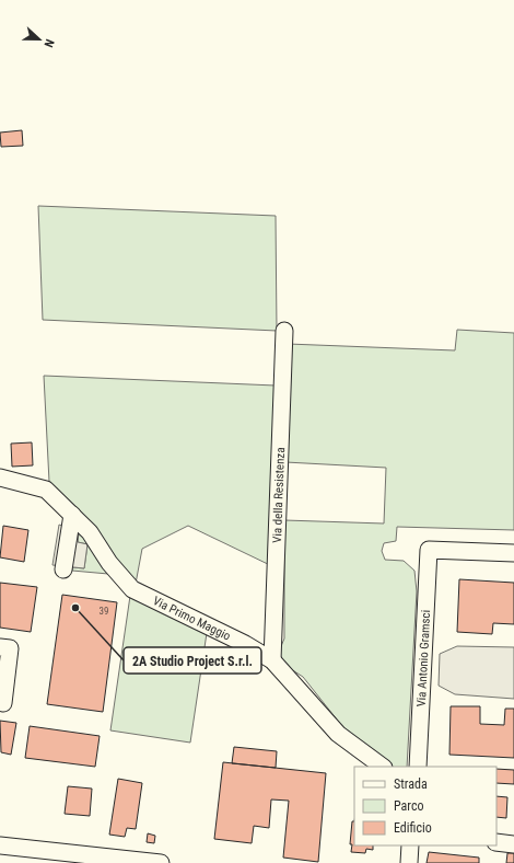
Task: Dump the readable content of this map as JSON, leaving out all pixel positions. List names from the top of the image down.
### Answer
{
  "streets": {
    "street": ["Via della Resistenza", "Via Primo Maggio", "Via Antonio Gramsci"]
  },
  "crossings": [
    ["Via della Resistenza", "Via Primo Maggio"]
  ],
  "places": ["2A Studio Project S.r.l."],
  "house_numbers": ["39"],
  "legend": ["Strada", "Parco", "Edificio"],
  "north": "right"
}
